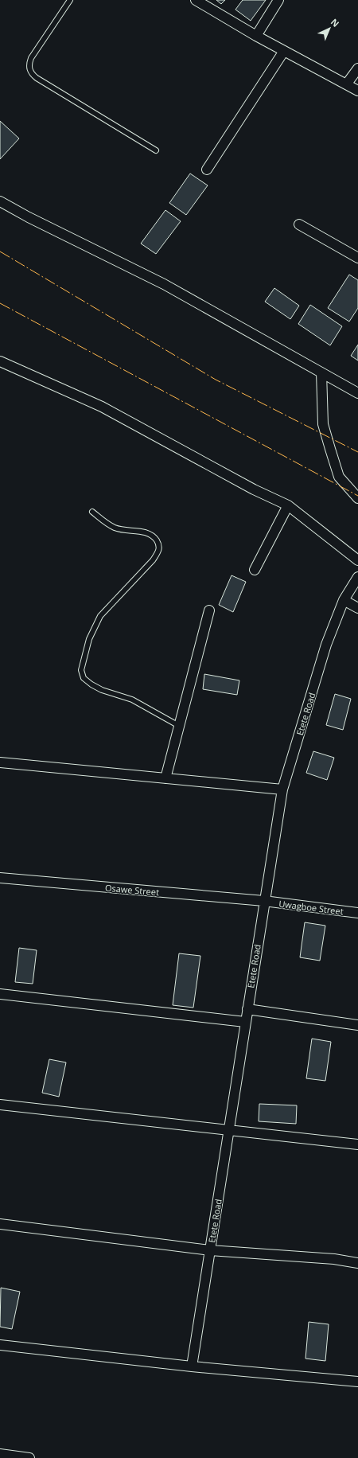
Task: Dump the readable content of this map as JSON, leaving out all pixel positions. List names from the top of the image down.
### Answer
{
  "streets": {
    "street": ["Etete Road", "Osawe Street", "Uwagboe Street"]
  },
  "crossings": [
    ["Etete Road", "Osawe Street"],
    ["Etete Road", "Uwagboe Street"],
    ["Osawe Street", "Uwagboe Street"]
  ],
  "north": "top right"
}
